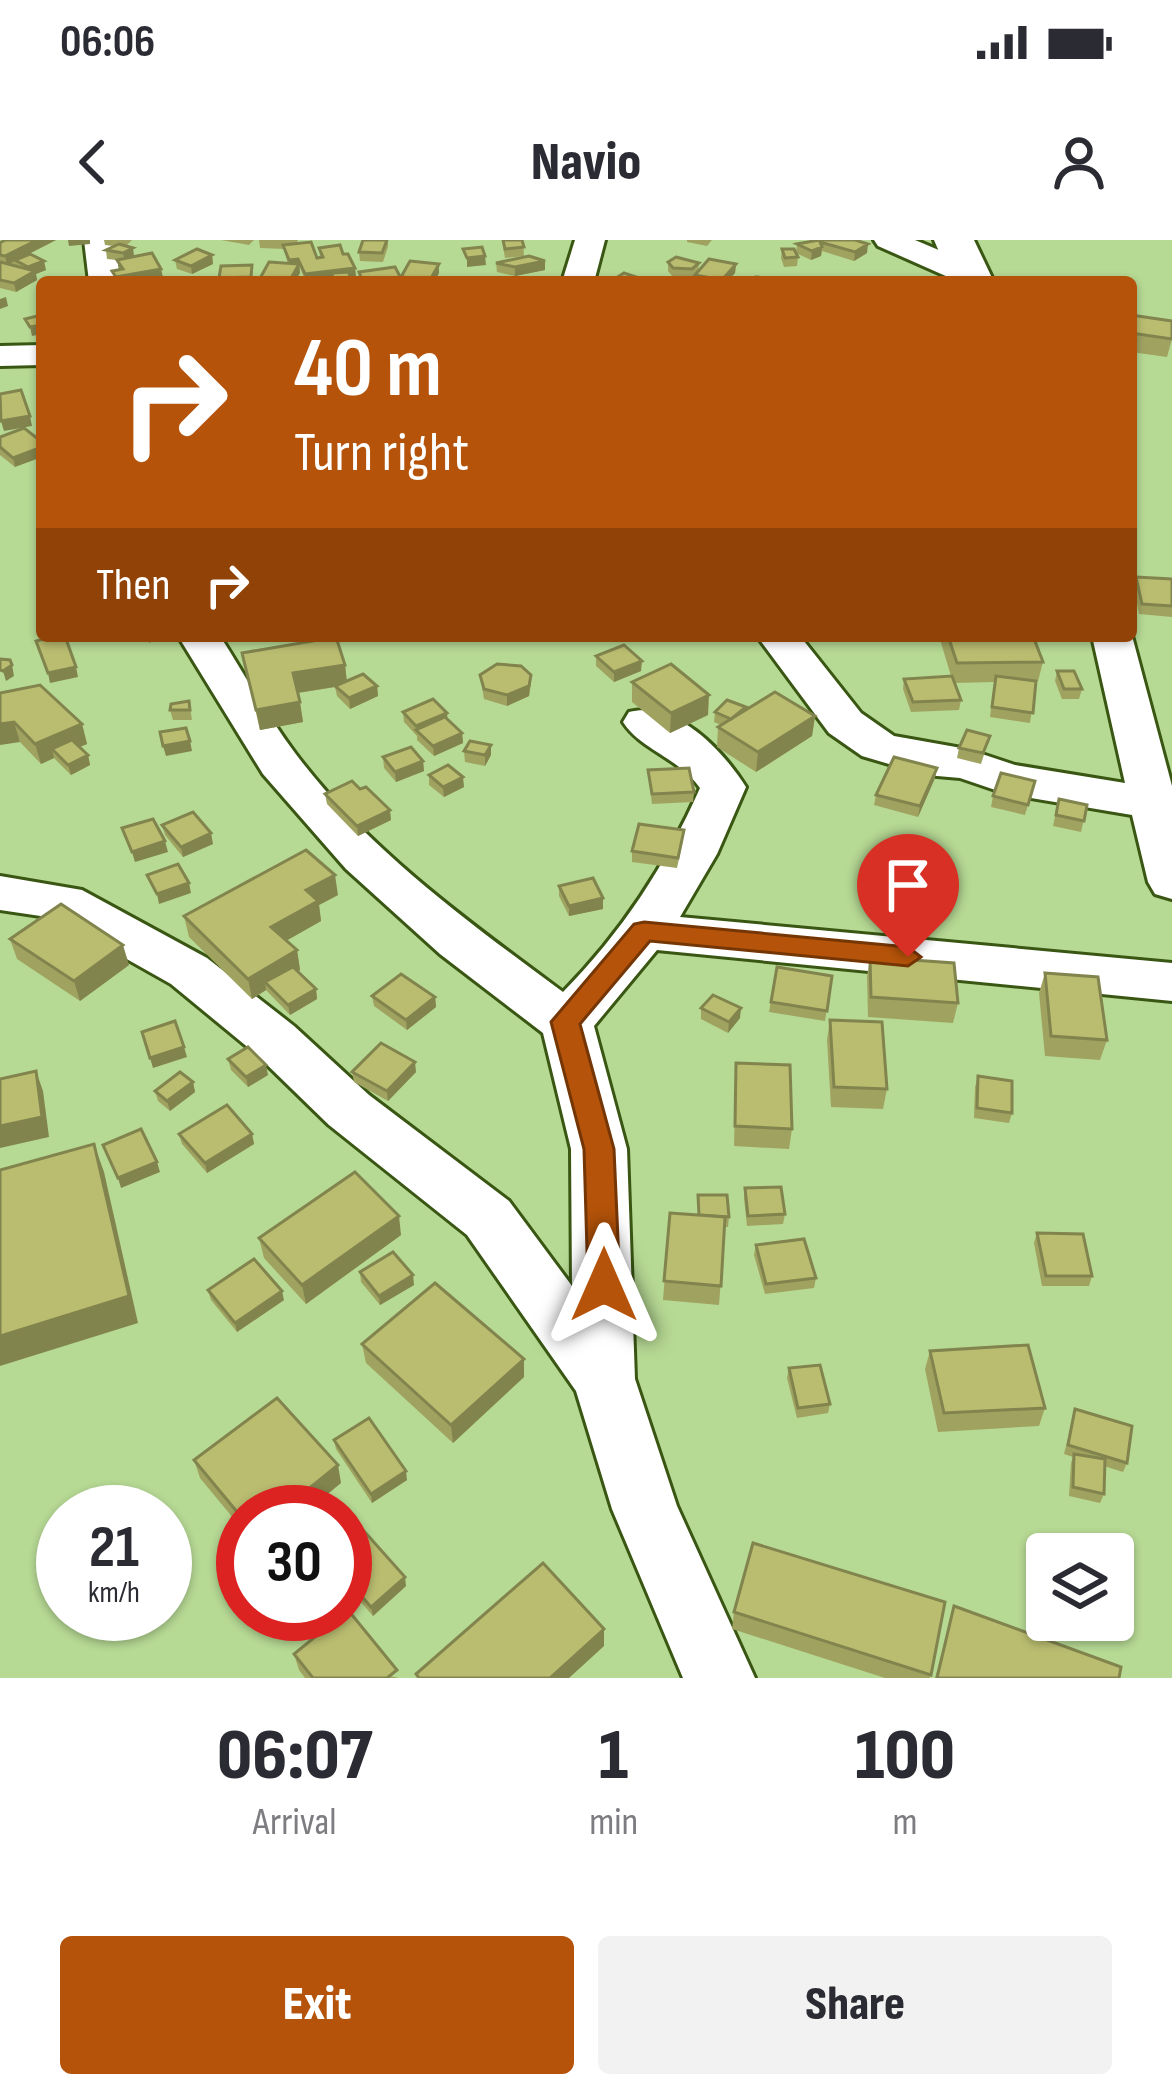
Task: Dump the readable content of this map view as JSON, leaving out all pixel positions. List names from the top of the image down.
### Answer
{
  "page": {
    "status": "06:06",
    "header": "Navio",
    "turn": ["40 m", "Turn right"],
    "then": "Then",
    "speed": "21 km/h",
    "limit": "30",
    "eta": [
      "06:07",
      "Arrival",
      "1",
      "min",
      "100",
      "m"
    ],
    "buttons": ["Exit", "Share"]
  }
}
